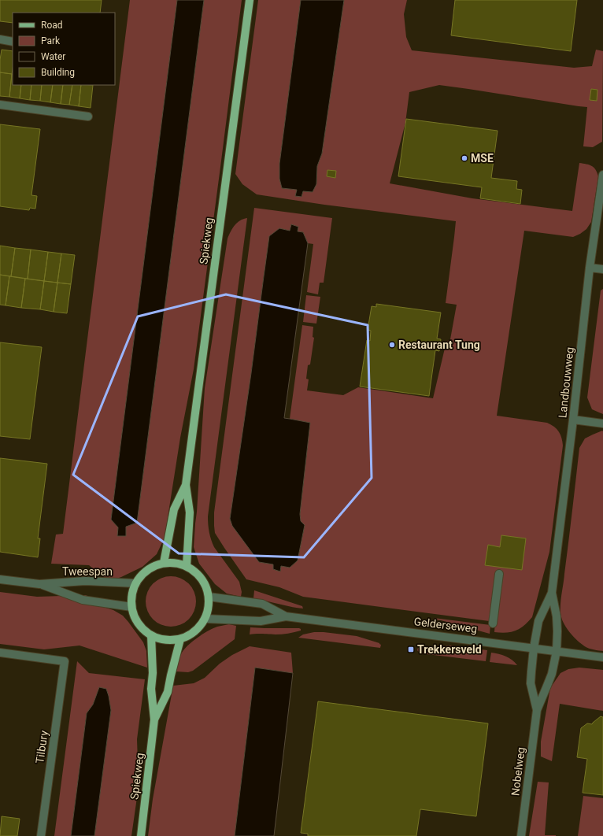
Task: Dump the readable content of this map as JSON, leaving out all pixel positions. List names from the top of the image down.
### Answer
{
  "streets": {
    "main road": ["Spiekweg"],
    "street": [
      "Landbouwweg",
      "Tweespan",
      "Gelderseweg",
      "Tilbury",
      "Nobelweg"
    ]
  },
  "crossings": [
    ["Spiekweg", "Tweespan"],
    ["Spiekweg", "Gelderseweg"],
    ["Landbouwweg", "Gelderseweg"],
    ["Landbouwweg", "Nobelweg"],
    ["Tweespan", "Gelderseweg"],
    ["Gelderseweg", "Nobelweg"]
  ],
  "places": {
    "other": ["MSE", "Restaurant Tung"],
    "transit": ["Trekkersveld"]
  },
  "legend": [
    "Road",
    "Park",
    "Water",
    "Building"
  ]
}
